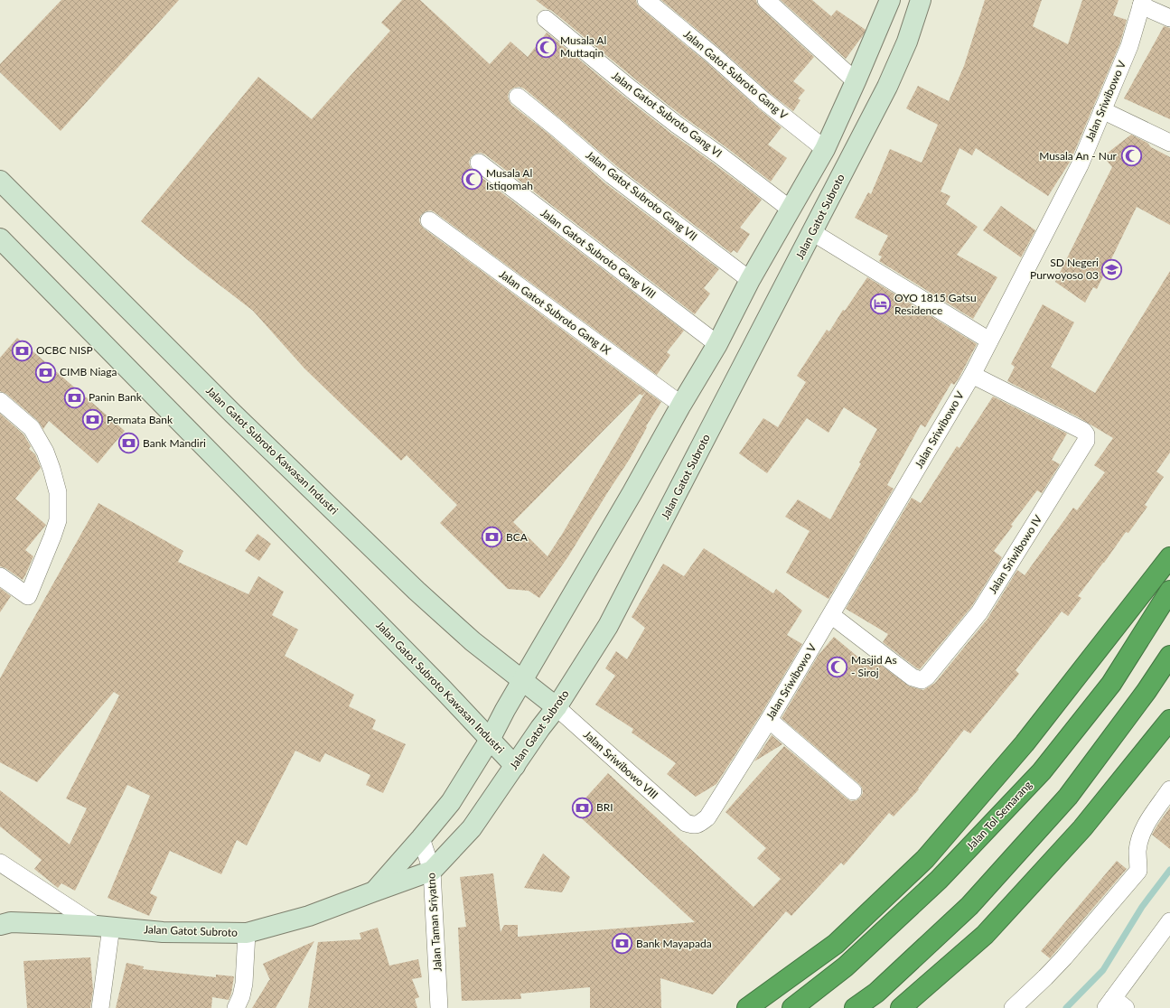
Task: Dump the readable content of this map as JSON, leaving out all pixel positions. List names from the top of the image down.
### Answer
{
  "streets": {
    "highway": ["Jalan Tol Semarang"],
    "street": [
      "Jalan Gatot Subroto Gang V",
      "Jalan Sriwibowo V",
      "Jalan Gatot Subroto Gang VI",
      "Jalan Gatot Subroto Gang VII",
      "Jalan Gatot Subroto",
      "Jalan Gatot Subroto Gang VIII",
      "Jalan Gatot Subroto Gang IX",
      "Jalan Gatot Subroto Kawasan Industri",
      "Jalan Sriwibowo IV",
      "Jalan Sriwibowo VIII",
      "Jalan Taman Sriyatno"
    ]
  },
  "crossings": [
    ["Jalan Gatot Subroto Gang V", "Jalan Gatot Subroto"],
    ["Jalan Sriwibowo V", "Jalan Sriwibowo IV"],
    ["Jalan Sriwibowo V", "Jalan Sriwibowo VIII"],
    ["Jalan Gatot Subroto Gang VI", "Jalan Gatot Subroto"],
    ["Jalan Gatot Subroto Gang VII", "Jalan Gatot Subroto"],
    ["Jalan Gatot Subroto", "Jalan Gatot Subroto Gang VIII"],
    ["Jalan Gatot Subroto", "Jalan Gatot Subroto Gang IX"],
    ["Jalan Gatot Subroto", "Jalan Gatot Subroto Kawasan Industri"],
    ["Jalan Gatot Subroto", "Jalan Sriwibowo VIII"],
    ["Jalan Gatot Subroto", "Jalan Taman Sriyatno"],
    ["Jalan Gatot Subroto Kawasan Industri", "Jalan Sriwibowo VIII"]
  ],
  "places": {
    "mosque": [
      "Musala Al Muttaqin",
      "Musala An - Nur",
      "Musala Al Istiqomah",
      "Masjid As - Siroj"
    ],
    "school or university": ["SD Negeri Purwoyoso 03"],
    "hotel": ["OYO 1815 Gatsu Residence"],
    "bank": [
      "OCBC NISP",
      "CIMB Niaga",
      "Panin Bank",
      "Permata Bank",
      "Bank Mandiri",
      "BCA",
      "BRI",
      "Bank Mayapada"
    ]
  }
}
